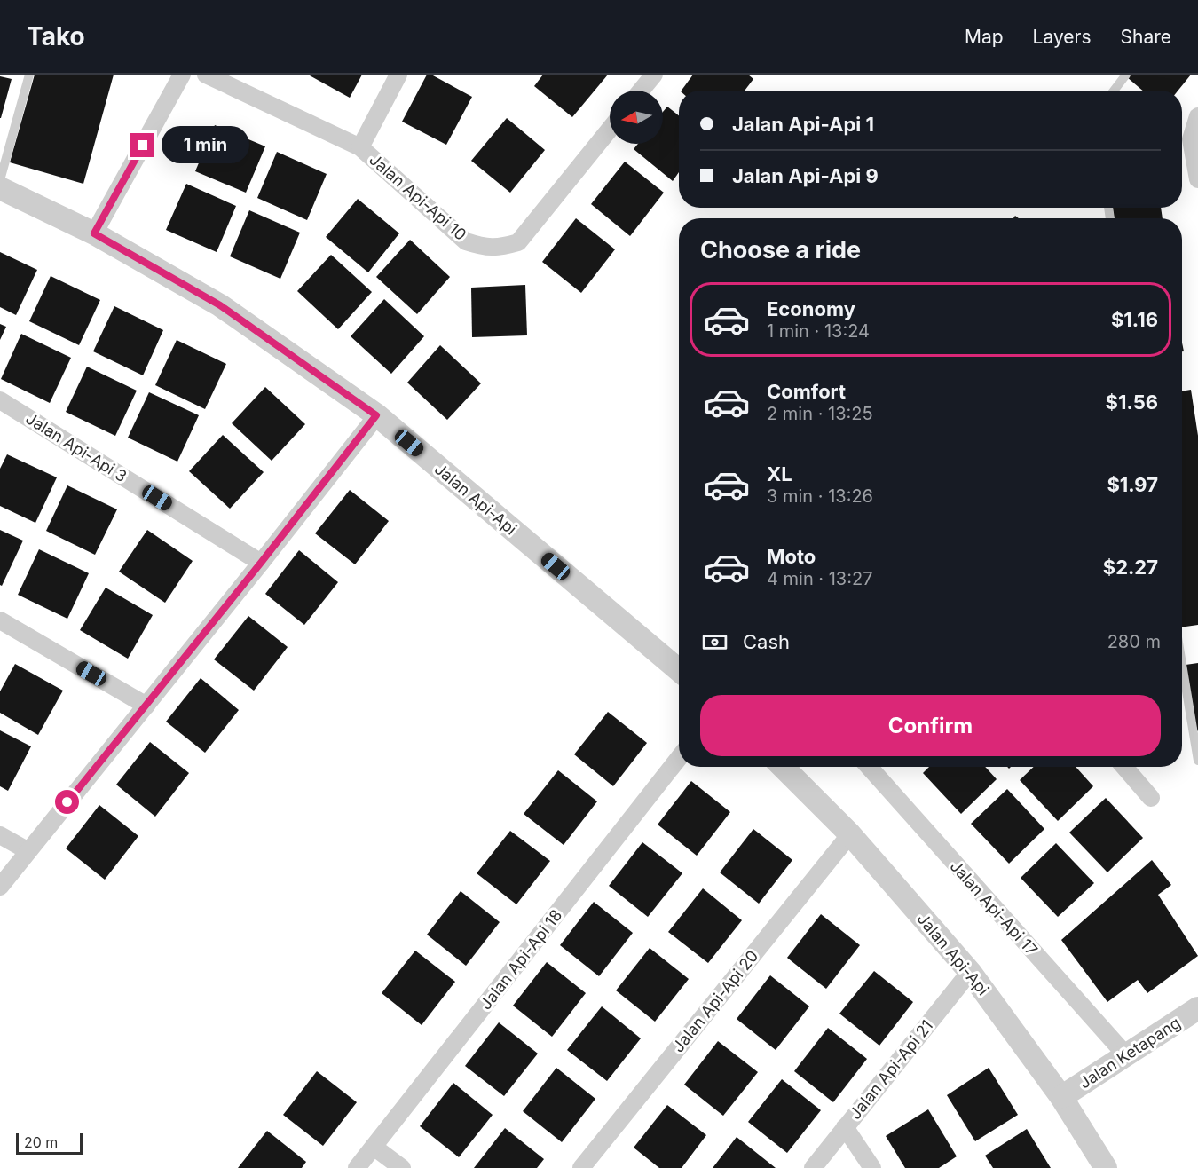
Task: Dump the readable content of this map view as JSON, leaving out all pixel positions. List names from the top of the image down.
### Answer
{
  "streets": {
    "street": [
      "Jalan Api-Api 10",
      "Jalan Api-Api 3",
      "Jalan Api-Api",
      "Jalan Api-Api 17",
      "Jalan Api-Api 18",
      "Jalan Api-Api 20",
      "Jalan Ketapang",
      "Jalan Api-Api 21"
    ]
  },
  "crossings": [
    ["Jalan Api-Api", "Jalan Api-Api 20"],
    ["Jalan Api-Api", "Jalan Ketapang"],
    ["Jalan Api-Api", "Jalan Api-Api 21"],
    ["Jalan Api-Api 17", "Jalan Ketapang"]
  ],
  "scale_bar": "20 m",
  "north": "left",
  "page": {
    "header": "Tako",
    "nav": ["Map", "Layers", "Share"],
    "banner": ["Jalan Api-Api 1", "Jalan Api-Api 9"],
    "bubble": "1 min",
    "heading": "Choose a ride",
    "list": [
      {
        "name": "Economy",
        "note": "1 min · 13:24",
        "value": "$1.16"
      },
      {
        "name": "Comfort",
        "note": "2 min · 13:25",
        "value": "$1.56"
      },
      {
        "name": "XL",
        "note": "3 min · 13:26",
        "value": "$1.97"
      },
      {
        "name": "Moto",
        "note": "4 min · 13:27",
        "value": "$2.27"
      }
    ],
    "pay": ["Cash", "280 m"],
    "buttons": "Confirm",
    "scale": "20 m"
  }
}
